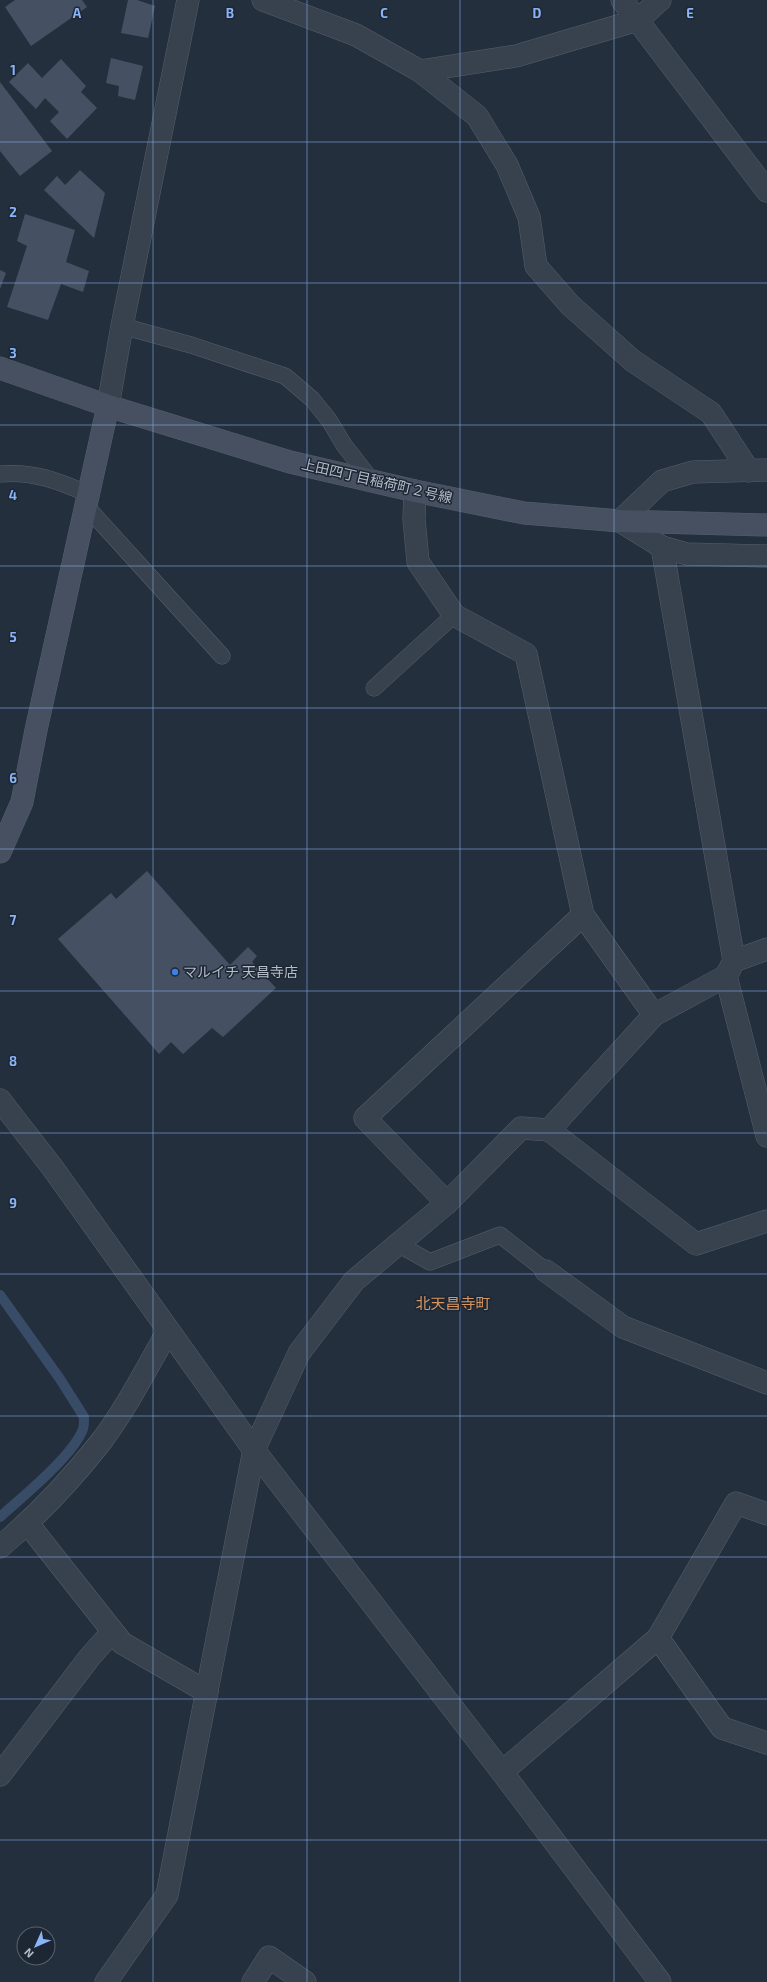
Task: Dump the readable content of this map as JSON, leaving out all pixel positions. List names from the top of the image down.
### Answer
{
  "streets": {
    "street": ["上田四丁目稲荷町２号線"]
  },
  "districts": ["北天昌寺町"],
  "places": ["マルイチ 天昌寺店"],
  "north": "bottom left",
  "grid": {
    "columns": [
      "A",
      "B",
      "C",
      "D",
      "E"
    ],
    "rows": [
      "1",
      "2",
      "3",
      "4",
      "5",
      "6",
      "7",
      "8",
      "9"
    ]
  }
}
